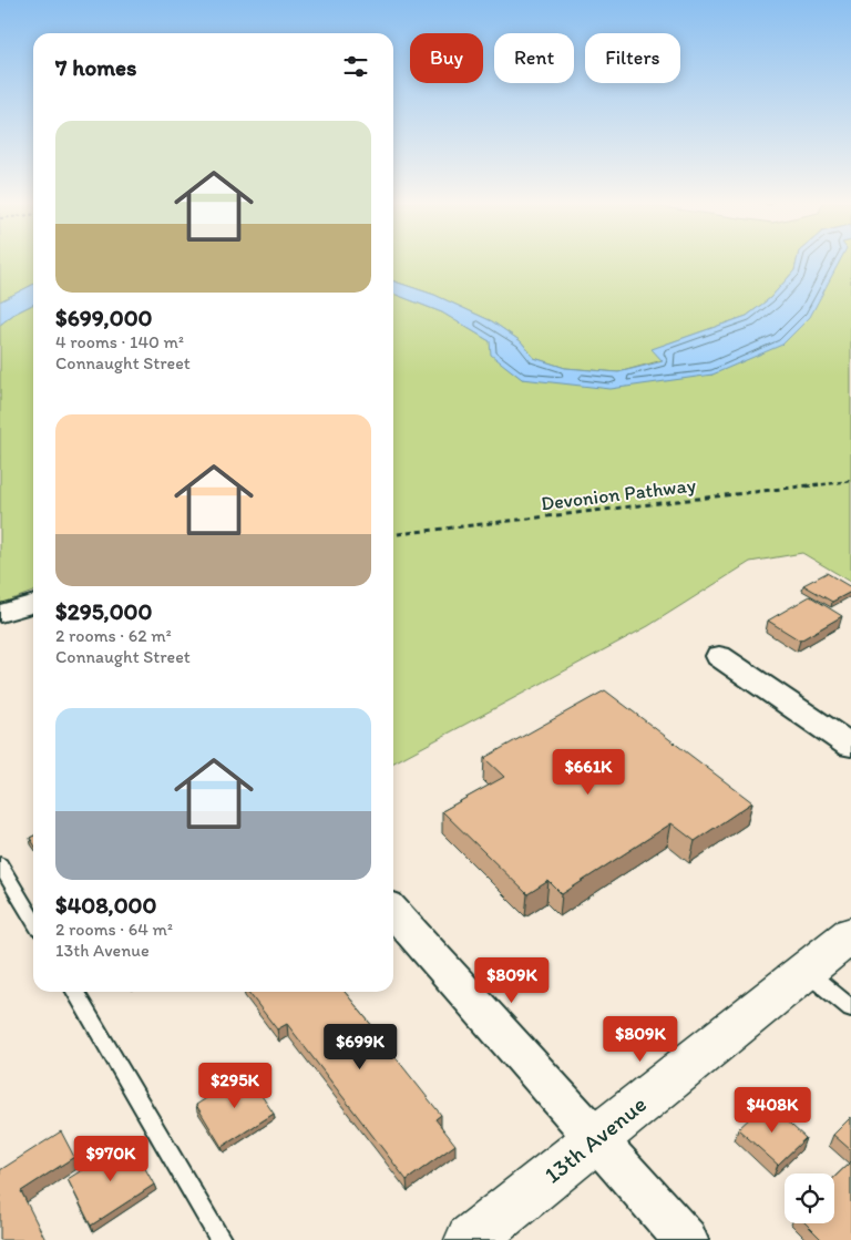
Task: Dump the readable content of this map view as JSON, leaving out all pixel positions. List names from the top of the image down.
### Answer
{
  "streets": {
    "street": ["13th Avenue"],
    "path": ["Devonion Pathway"]
  },
  "page": {
    "chip": ["Buy", "Rent", "Filters"],
    "heading": "7 homes",
    "list": [
      {
        "name": "$699,000",
        "note": "4 rooms · 140 m² · Connaught Street"
      },
      {
        "name": "$295,000",
        "note": "2 rooms · 62 m² · Connaught Street"
      },
      {
        "name": "$408,000",
        "note": "2 rooms · 64 m² · 13th Avenue"
      }
    ],
    "price": [
      "$661K",
      "$809K",
      "$809K",
      "$699K",
      "$295K",
      "$408K",
      "$970K"
    ]
  }
}
